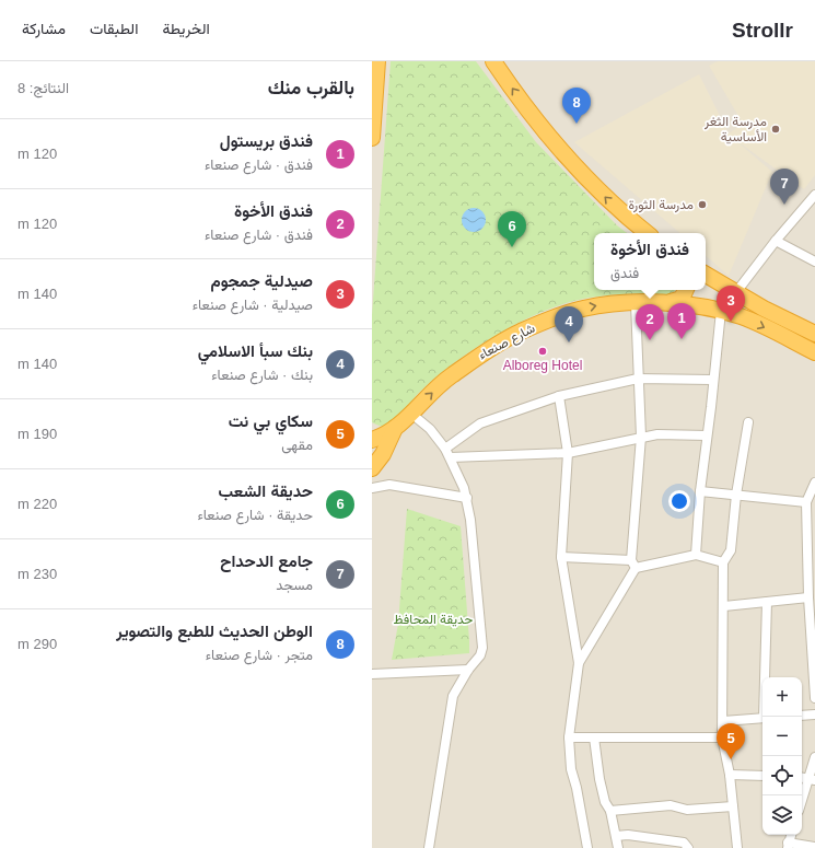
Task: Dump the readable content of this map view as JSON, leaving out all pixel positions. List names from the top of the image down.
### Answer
{
  "streets": {
    "highway": ["شارع صنعاء"]
  },
  "one_way": ["شارع صنعاء"],
  "parks": ["حديقة المحافظ"],
  "places": ["مدرسة الثغر الأساسية", "مدرسة الثورة", "Alboreg Hotel"],
  "page": {
    "header": "Strollr",
    "nav": ["الخريطة", "الطبقات", "مشاركة"],
    "heading": ["بالقرب منك", "النتائج: 8"],
    "pins": [
      "8",
      "7",
      "6",
      "3",
      "1",
      "2",
      "4",
      "5"
    ],
    "list": [
      {
        "mark": "1",
        "name": "فندق بريستول",
        "note": "فندق · شارع صنعاء",
        "value": "120 m"
      },
      {
        "mark": "2",
        "name": "فندق الأخوة",
        "note": "فندق · شارع صنعاء",
        "value": "120 m"
      },
      {
        "mark": "3",
        "name": "صيدلية جمجوم",
        "note": "صيدلية · شارع صنعاء",
        "value": "140 m"
      },
      {
        "mark": "4",
        "name": "بنك سبأ الاسلامي",
        "note": "بنك · شارع صنعاء",
        "value": "140 m"
      },
      {
        "mark": "5",
        "name": "سكاي بي نت",
        "note": "مقهى",
        "value": "190 m"
      },
      {
        "mark": "6",
        "name": "حديقة الشعب",
        "note": "حديقة · شارع صنعاء",
        "value": "220 m"
      },
      {
        "mark": "7",
        "name": "جامع الدحداح",
        "note": "مسجد",
        "value": "230 m"
      },
      {
        "mark": "8",
        "name": "الوطن الحديث للطبع والتصوير",
        "note": "متجر · شارع صنعاء",
        "value": "290 m"
      }
    ],
    "popup": ["فندق الأخوة", "فندق"],
    "map_buttons": ["+", "−"]
  }
}
